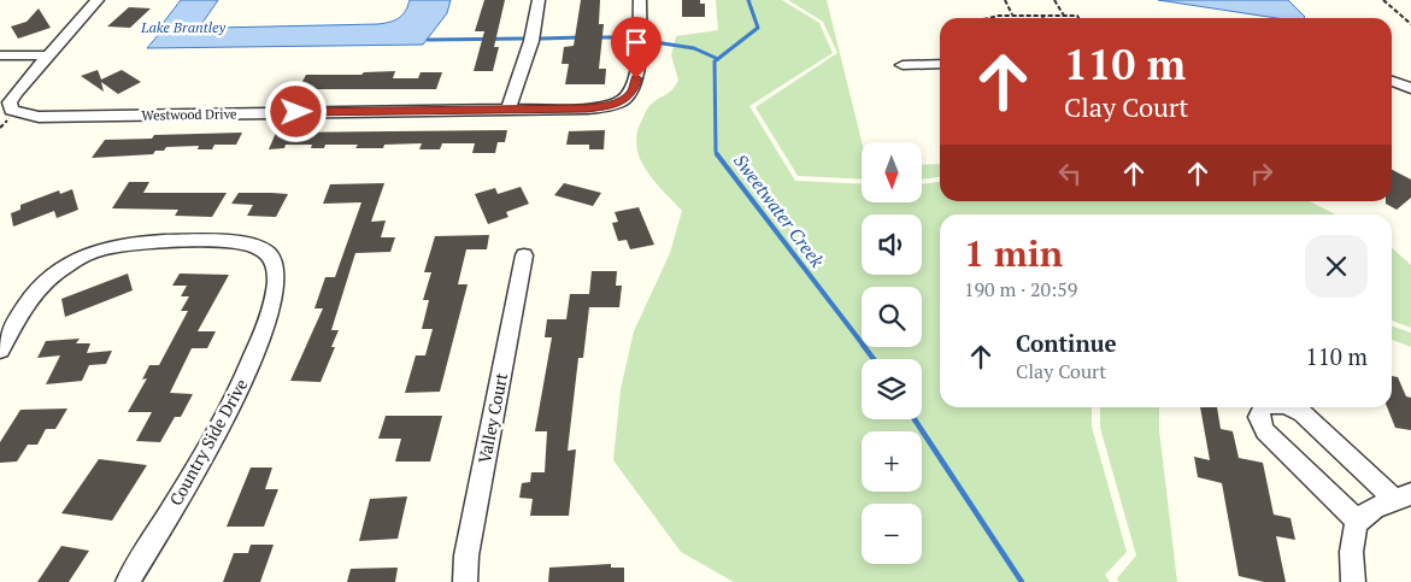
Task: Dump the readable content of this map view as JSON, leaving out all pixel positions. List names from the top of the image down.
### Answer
{
  "streets": {
    "street": ["Westwood Drive", "Valley Court", "Country Side Drive"]
  },
  "water": ["Lake Brantley", "Sweetwater Creek"],
  "north": "bottom",
  "page": {
    "turn": ["110 m", "Clay Court"],
    "map_buttons": ["+", "−"],
    "heading": ["1 min", "190 m · 20:59"],
    "list": [
      {
        "name": "Continue",
        "note": "Clay Court",
        "value": "110 m"
      }
    ]
  }
}
